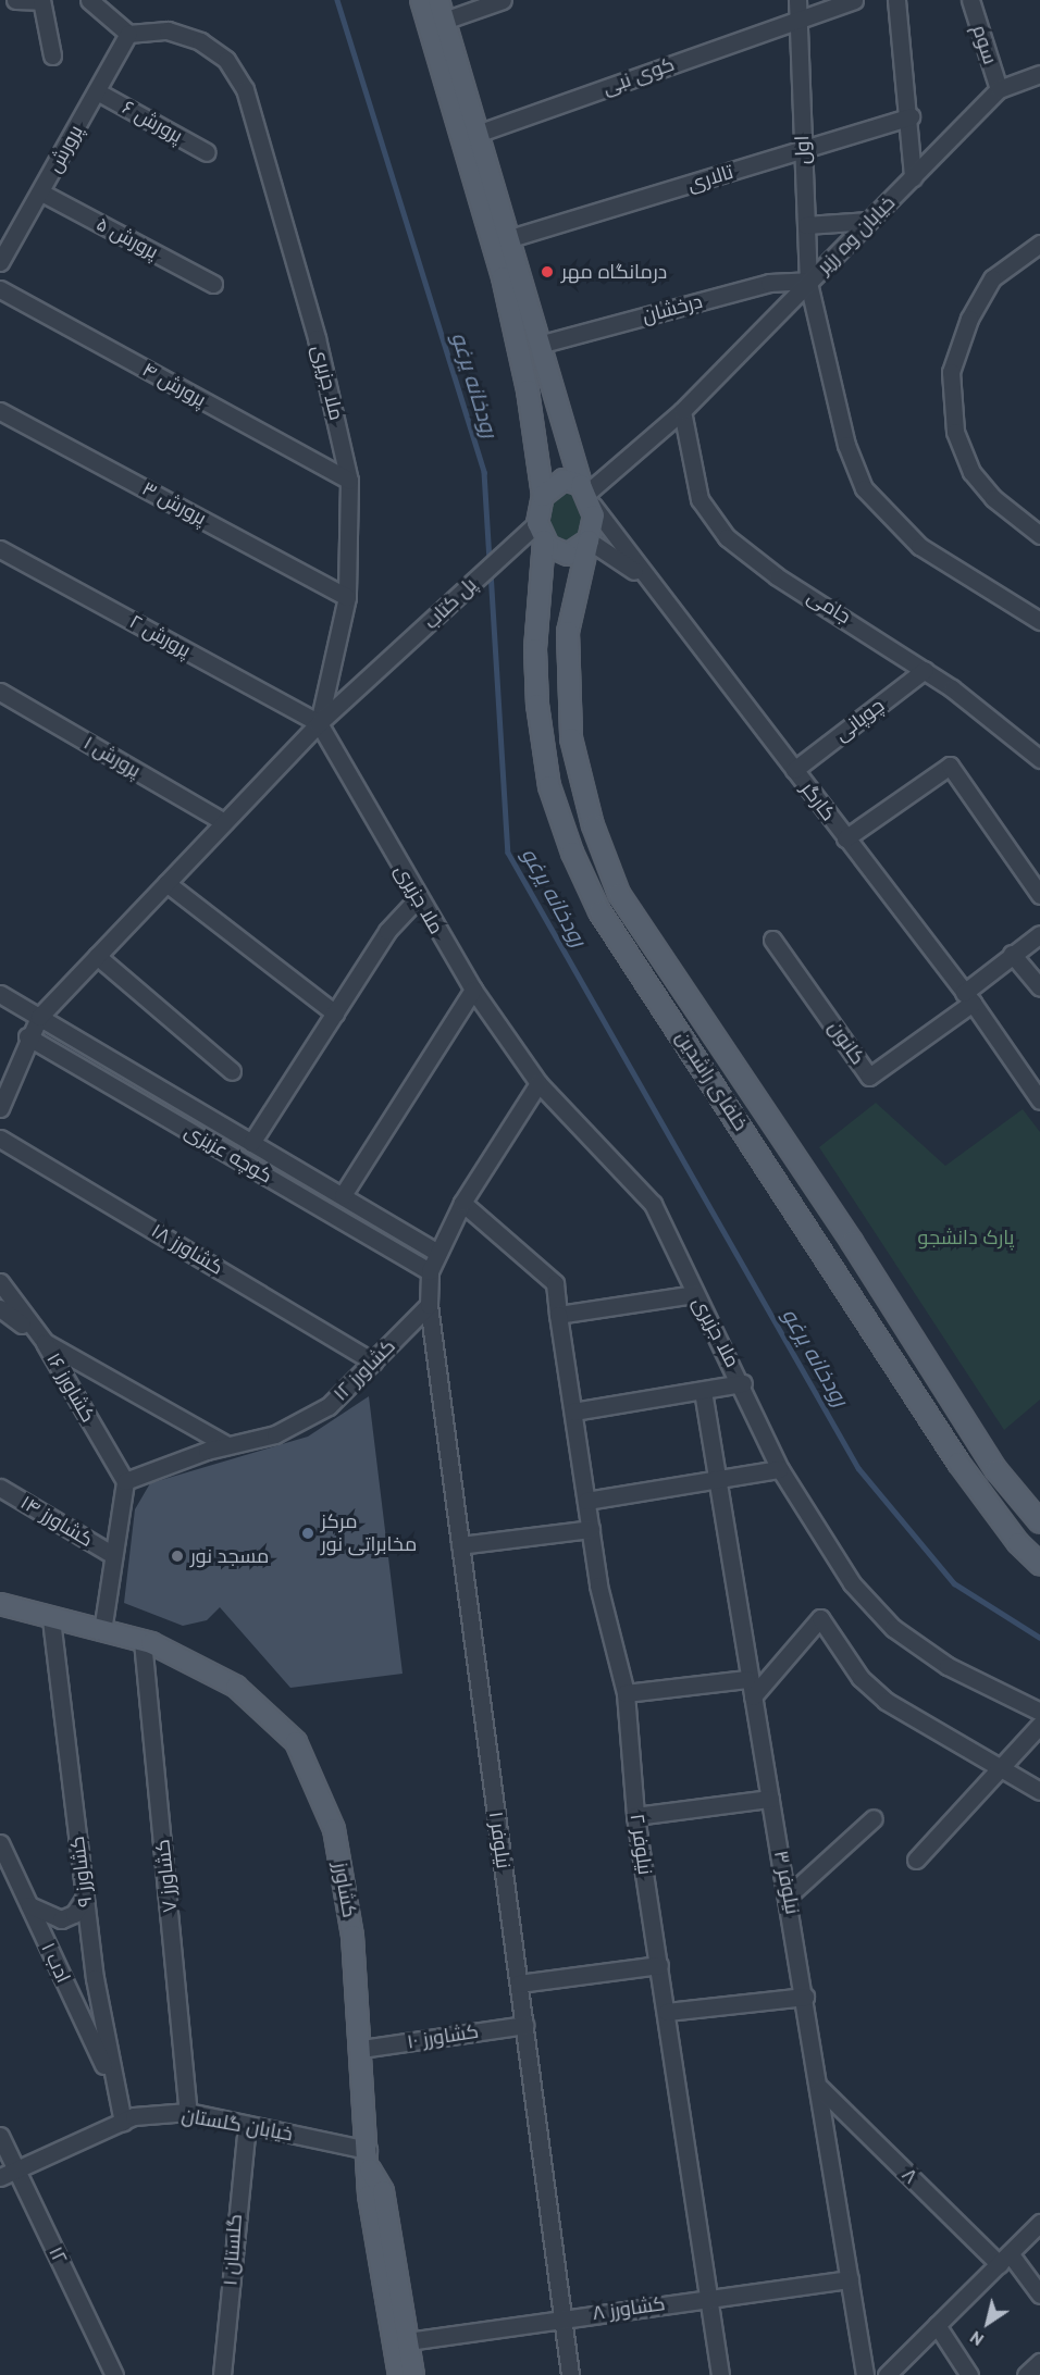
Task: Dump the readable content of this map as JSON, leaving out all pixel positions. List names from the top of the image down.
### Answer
{
  "streets": {
    "main road": ["خلفای راشدین", "کشاورز"],
    "street": [
      "سوم",
      "کوی نبی",
      "پرورش ۶",
      "پرورش",
      "اول",
      "تالاری",
      "خیابان وه رزیر",
      "پرورش ۵",
      "درخشان",
      "ملا جزیری",
      "پرورش ۴",
      "پرورش ۳",
      "پل کتاب",
      "جامی",
      "پرورش ۲",
      "چوپانی",
      "پرورش ۱",
      "کارگر",
      "کانون",
      "کوچه عزیزی",
      "کشاورز ۱۸",
      "کشاورز ۱۲",
      "کشاورز ۱۶",
      "کشاورز ۱۴",
      "نیلوفر ۱",
      "نیلوفر ۲",
      "کشاورز ۹",
      "کشاورز ۷",
      "نیلوفر ۳",
      "ادب ۱",
      "کشاورز ۱۰",
      "خیابان گلستان",
      "۸",
      "گلستان ۱",
      "۱۲",
      "کشاورز ۸"
    ]
  },
  "crossings": [
    ["سوم", "خیابان وه رزیر"],
    ["کوی نبی", "اول"],
    ["پرورش ۶", "پرورش"],
    ["پرورش", "پرورش ۵"],
    ["پرورش", "ملا جزیری"],
    ["اول", "تالاری"],
    ["اول", "خیابان وه رزیر"],
    ["اول", "درخشان"],
    ["خیابان وه رزیر", "درخشان"],
    ["خیابان وه رزیر", "پل کتاب"],
    ["خیابان وه رزیر", "جامی"],
    ["خیابان وه رزیر", "کارگر"],
    ["خیابان وه رزیر", "خلفای راشدین"],
    ["ملا جزیری", "پرورش ۴"],
    ["ملا جزیری", "پرورش ۳"],
    ["ملا جزیری", "پل کتاب"],
    ["ملا جزیری", "پرورش ۲"],
    ["پل کتاب", "پرورش ۲"],
    ["پل کتاب", "پرورش ۱"],
    ["پل کتاب", "کارگر"],
    ["پل کتاب", "خلفای راشدین"],
    ["پل کتاب", "کوچه عزیزی"],
    ["جامی", "چوپانی"],
    ["چوپانی", "کارگر"],
    ["کارگر", "کانون"],
    ["کارگر", "خلفای راشدین"],
    ["کشاورز ۱۸", "کشاورز ۱۲"],
    ["کشاورز ۱۲", "کشاورز ۱۶"],
    ["کشاورز ۱۲", "نیلوفر ۱"],
    ["نیلوفر ۱", "کشاورز ۱۰"],
    ["نیلوفر ۱", "کشاورز ۸"],
    ["نیلوفر ۲", "کشاورز ۸"],
    ["کشاورز ۹", "کشاورز"],
    ["کشاورز ۹", "ادب ۱"],
    ["کشاورز ۹", "خیابان گلستان"],
    ["کشاورز ۷", "کشاورز"],
    ["کشاورز ۷", "خیابان گلستان"],
    ["نیلوفر ۳", "۸"],
    ["نیلوفر ۳", "کشاورز ۸"],
    ["کشاورز", "کشاورز ۱۰"],
    ["کشاورز", "خیابان گلستان"],
    ["خیابان گلستان", "گلستان ۱"],
    ["خیابان گلستان", "۱۲"]
  ],
  "water": ["رودخانه یرغو"],
  "parks": ["پارک دانشجو"],
  "places": ["درمانگاه مهر", "مرکز مخابراتی نور", "مسجد نور"],
  "north": "bottom left"
}
